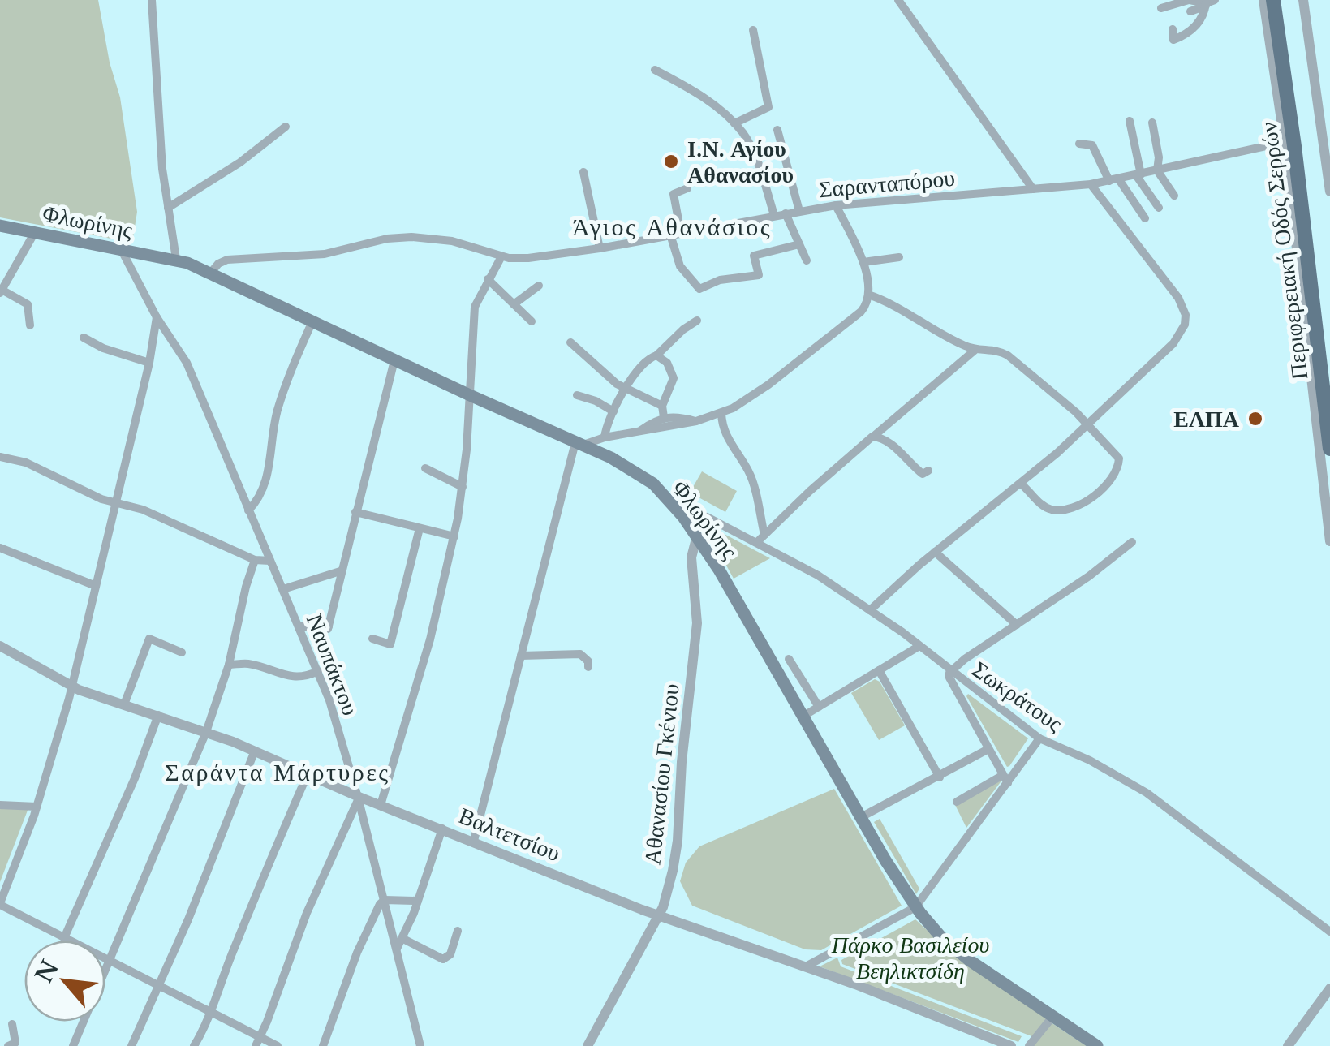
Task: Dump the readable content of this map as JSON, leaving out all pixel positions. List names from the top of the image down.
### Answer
{
  "streets": {
    "main road": ["Φλωρίνης", "Περιφερειακή Οδός Σερρών"],
    "street": [
      "Σαρανταπόρου",
      "Ναυπάκτου",
      "Σωκράτους",
      "Αθανασίου Γκένιου",
      "Βαλτετσίου"
    ]
  },
  "crossings": [
    ["Σαρανταπόρου", "Φλωρίνης"],
    ["Φλωρίνης", "Ναυπάκτου"],
    ["Φλωρίνης", "Σωκράτους"],
    ["Φλωρίνης", "Αθανασίου Γκένιου"],
    ["Ναυπάκτου", "Βαλτετσίου"],
    ["Αθανασίου Γκένιου", "Βαλτετσίου"]
  ],
  "districts": ["Άγιος Αθανάσιος", "Σαράντα Μάρτυρες"],
  "parks": ["Πάρκο Βασιλείου Βεηλικτσίδη"],
  "places": ["Ι.Ν. Αγίου Αθανασίου", "ΕΛΠΑ"],
  "north": "top left"
}
